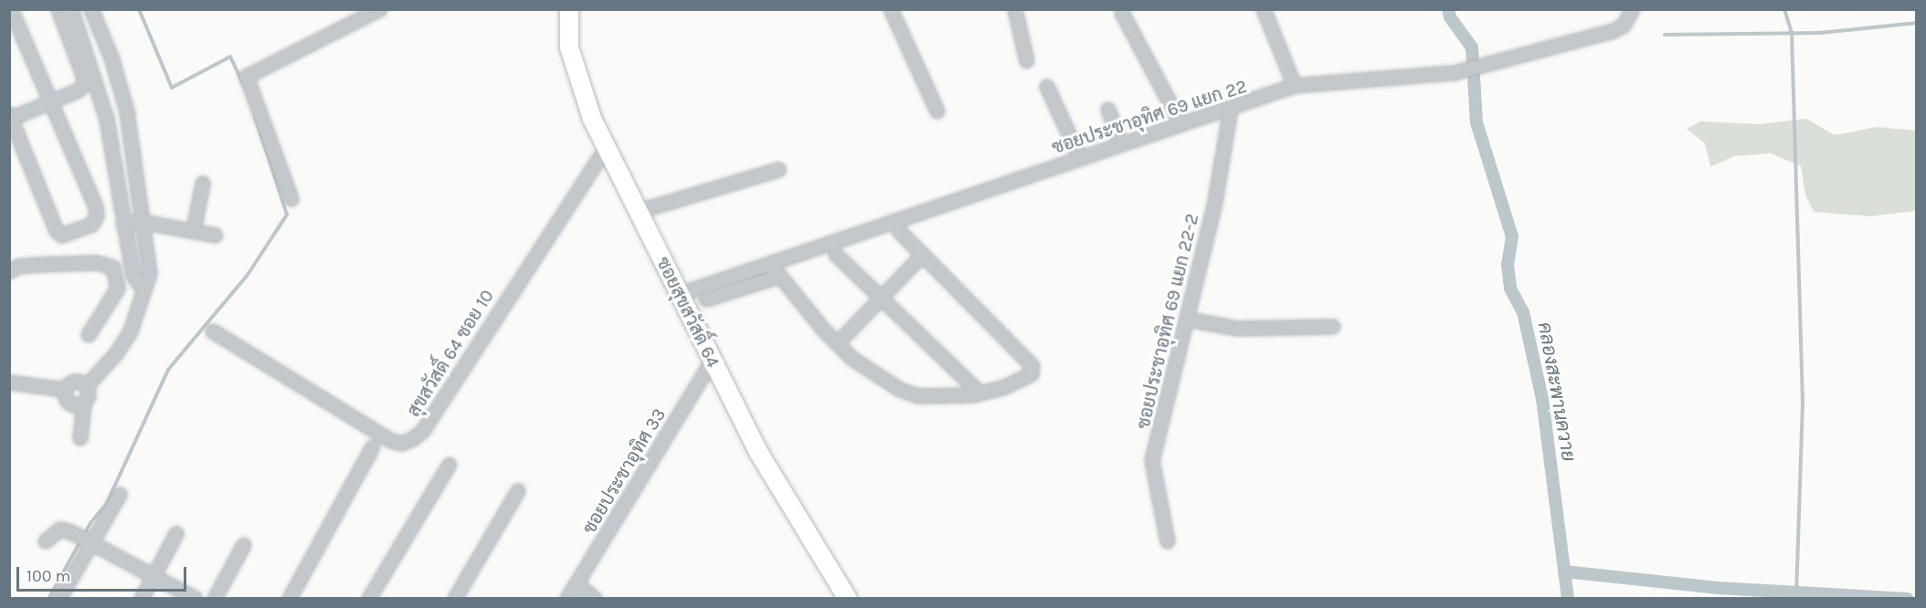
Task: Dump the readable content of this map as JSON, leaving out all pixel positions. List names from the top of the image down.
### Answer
{
  "streets": {
    "street": [
      "ซอยประชาอุทิศ 69 แยก 22",
      "ซอยสุขสวัสดิ์ 64",
      "ซอยประชาอุทิศ 69 แยก 22-2",
      "สุขสวัสดิ์ 64 ซอย 10",
      "ซอยประชาอุทิศ 33"
    ]
  },
  "crossings": [
    ["ซอยประชาอุทิศ 69 แยก 22", "ซอยสุขสวัสดิ์ 64"],
    ["ซอยประชาอุทิศ 69 แยก 22", "ซอยประชาอุทิศ 69 แยก 22-2"],
    ["ซอยสุขสวัสดิ์ 64", "สุขสวัสดิ์ 64 ซอย 10"],
    ["ซอยสุขสวัสดิ์ 64", "ซอยประชาอุทิศ 33"]
  ],
  "water": ["คลองสะพานควาย"],
  "scale_bar": "100 m"
}
